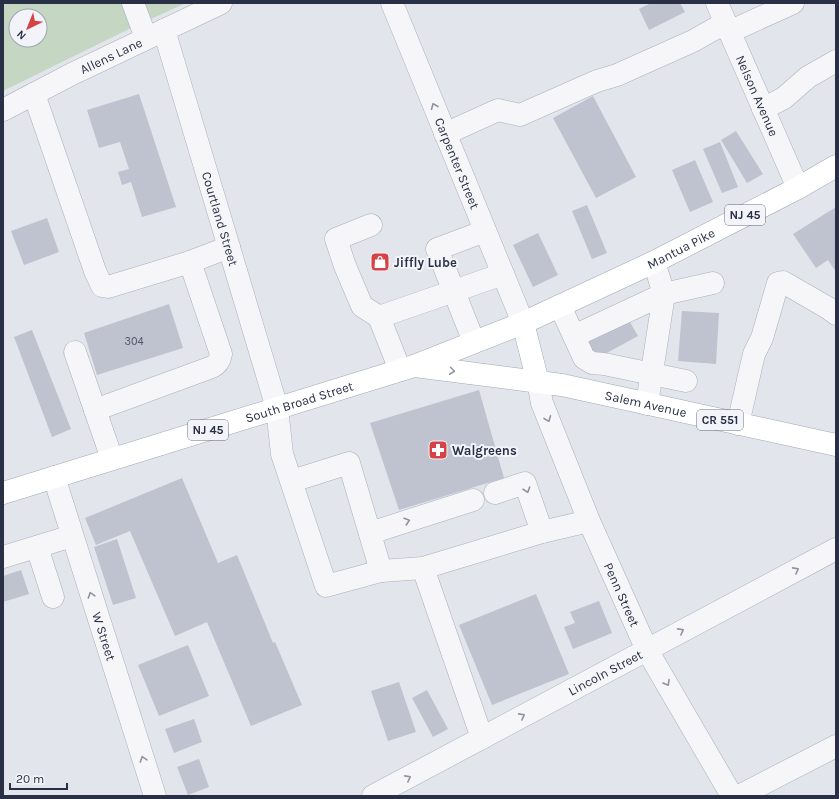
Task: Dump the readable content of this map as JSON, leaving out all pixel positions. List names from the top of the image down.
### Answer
{
  "streets": {
    "main road": [
      "NJ 45",
      "Mantua Pike",
      "South Broad Street",
      "Salem Avenue",
      "CR 551"
    ],
    "street": [
      "Allens Lane",
      "Nelson Avenue",
      "Carpenter Street",
      "Courtland Street",
      "Penn Street",
      "W Street",
      "Lincoln Street"
    ]
  },
  "crossings": [
    ["Allens Lane", "Courtland Street"],
    ["Nelson Avenue", "Mantua Pike"],
    ["Carpenter Street", "Mantua Pike"],
    ["Carpenter Street", "South Broad Street"],
    ["Courtland Street", "South Broad Street"],
    ["Mantua Pike", "South Broad Street"],
    ["South Broad Street", "CR 551"],
    ["South Broad Street", "W Street"],
    ["Salem Avenue", "CR 551"],
    ["Salem Avenue", "Penn Street"],
    ["CR 551", "Penn Street"],
    ["Penn Street", "Lincoln Street"]
  ],
  "one_way": ["Carpenter Street", "Penn Street", "W Street"],
  "places": {
    "shop": ["Jiffly Lube"],
    "pharmacy": ["Walgreens"]
  },
  "house_numbers": ["304"],
  "scale_bar": "20 m",
  "north": "bottom left"
}
